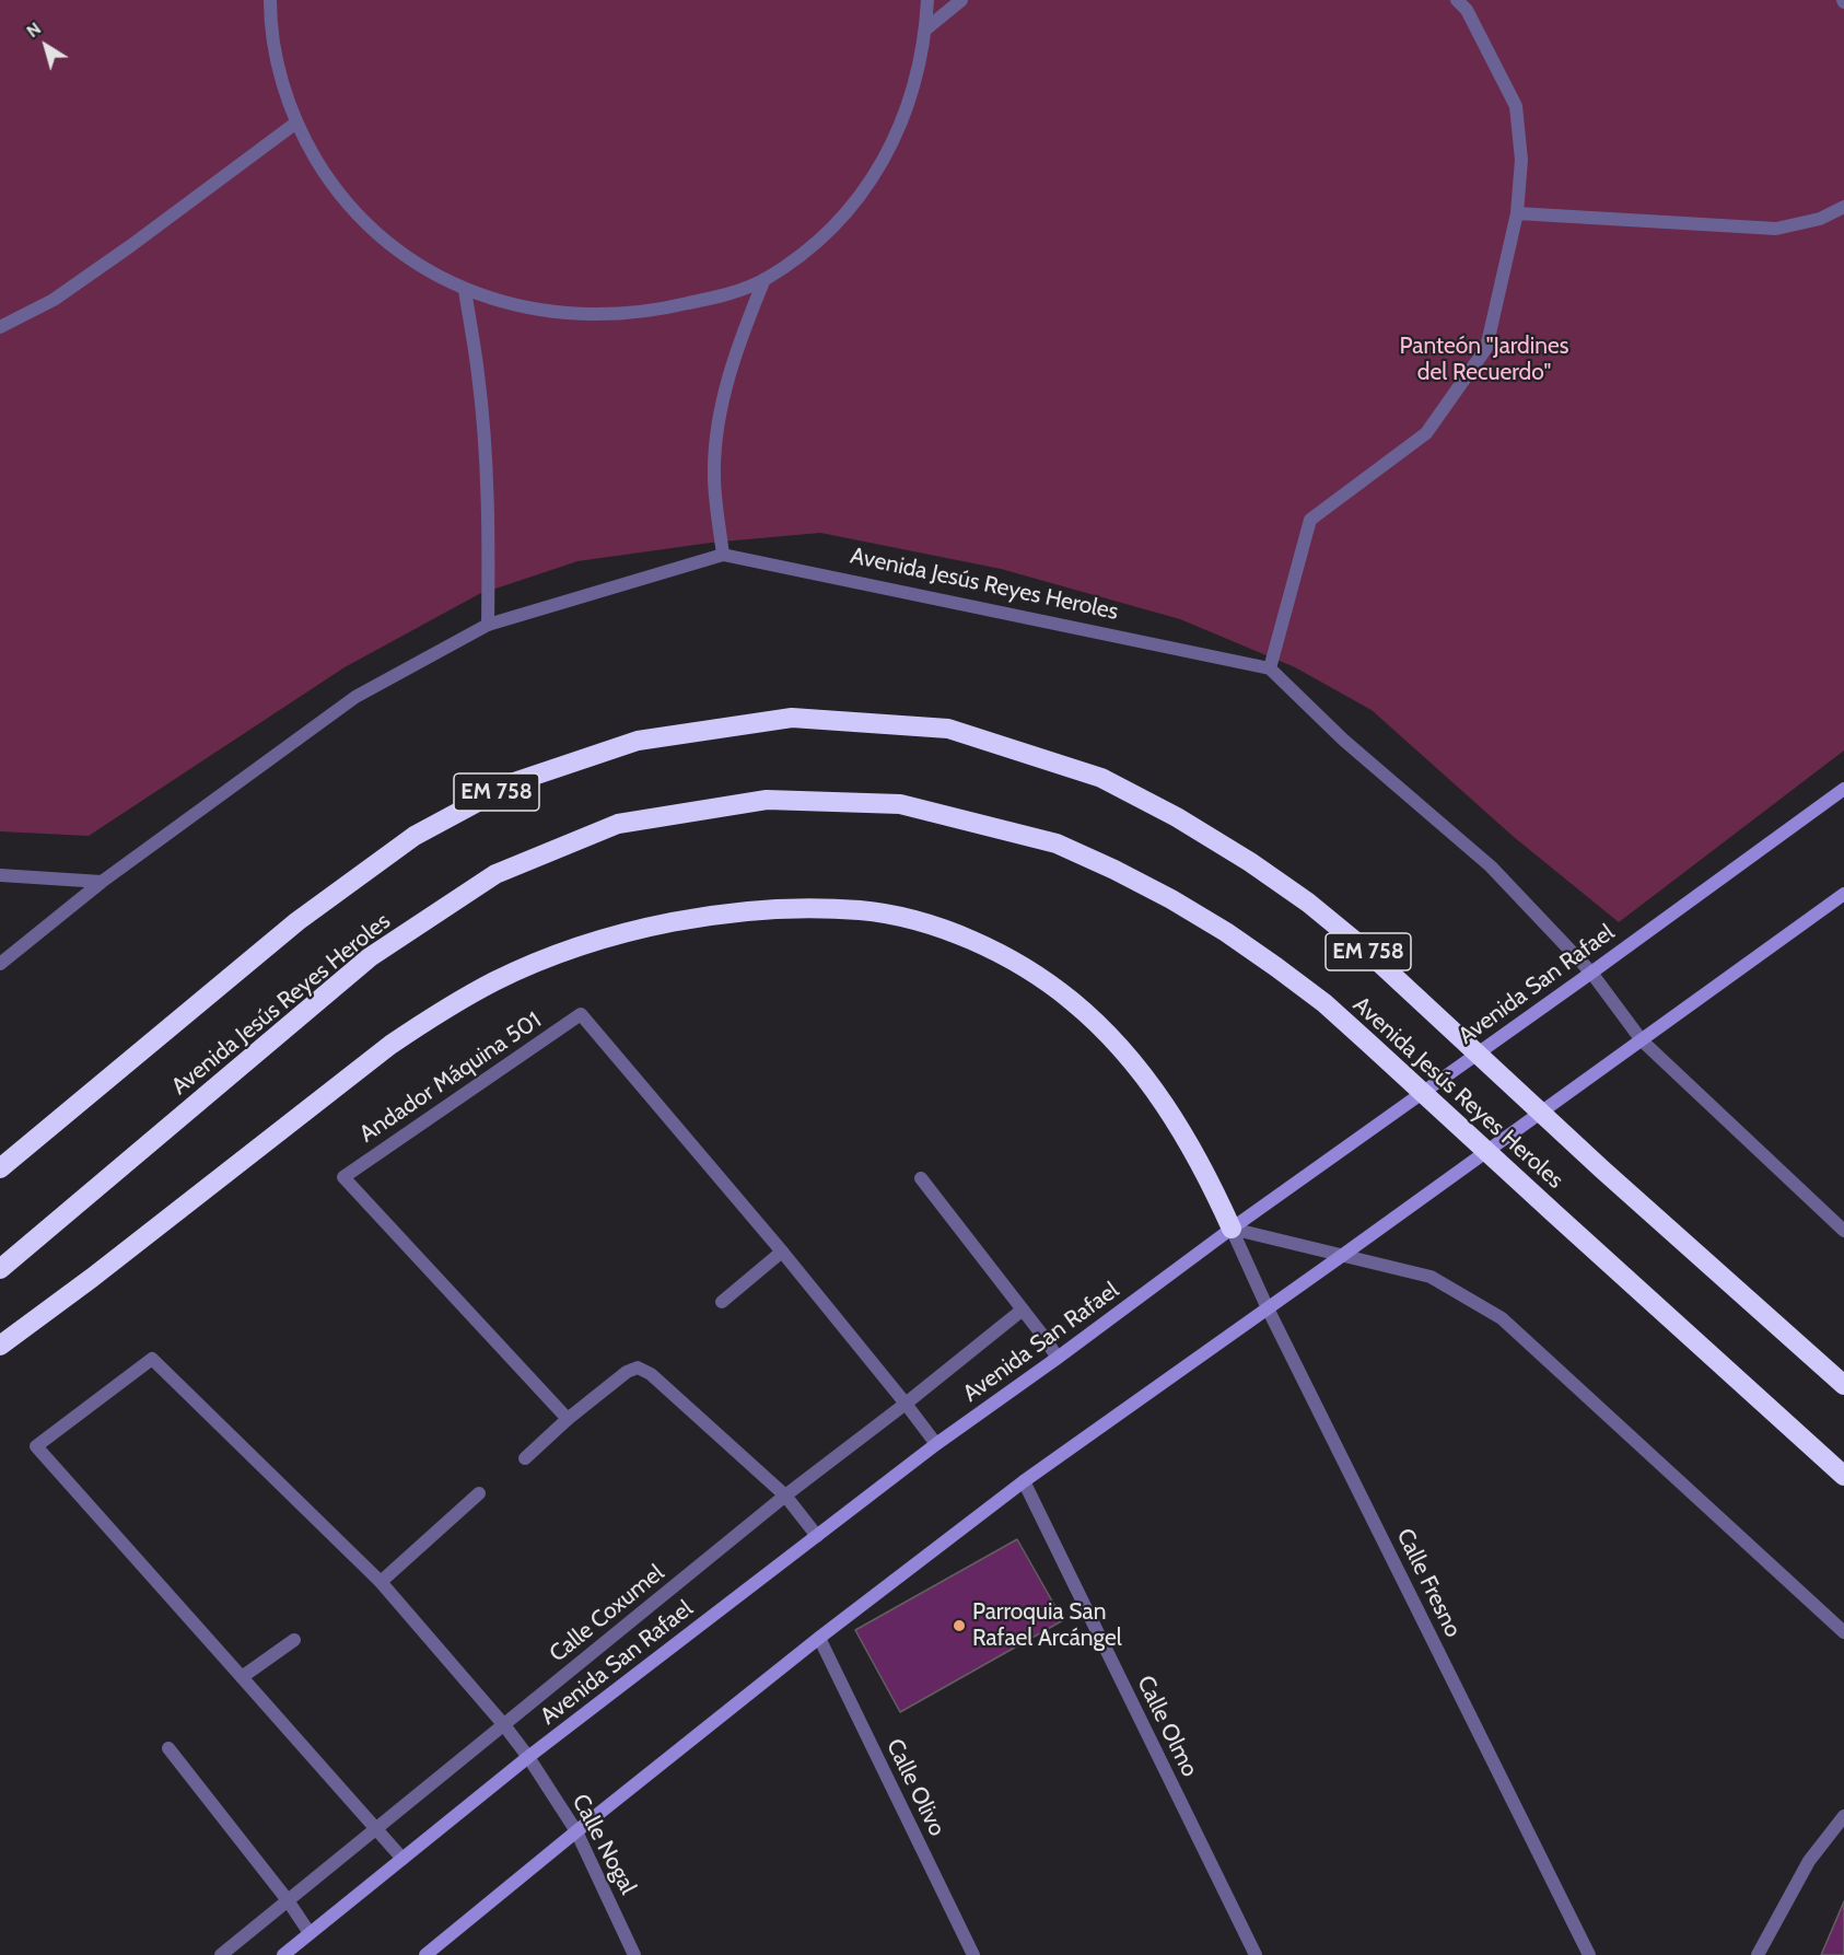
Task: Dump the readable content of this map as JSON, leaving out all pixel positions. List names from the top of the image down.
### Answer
{
  "streets": {
    "highway": ["Avenida Jesús Reyes Heroles", "EM 758"],
    "main road": ["Avenida San Rafael"],
    "street": [
      "Andador Máquina 501",
      "Calle Fresno",
      "Calle Coxumel",
      "Calle Olmo",
      "Calle Olivo",
      "Calle Nogal"
    ]
  },
  "crossings": [
    ["Avenida San Rafael", "Calle Fresno"],
    ["Avenida San Rafael", "Calle Nogal"],
    ["Calle Coxumel", "Calle Nogal"]
  ],
  "parks": ["Panteón \"Jardines del Recuerdo\""],
  "places": ["Parroquia San Rafael Arcángel"],
  "north": "top left"
}
